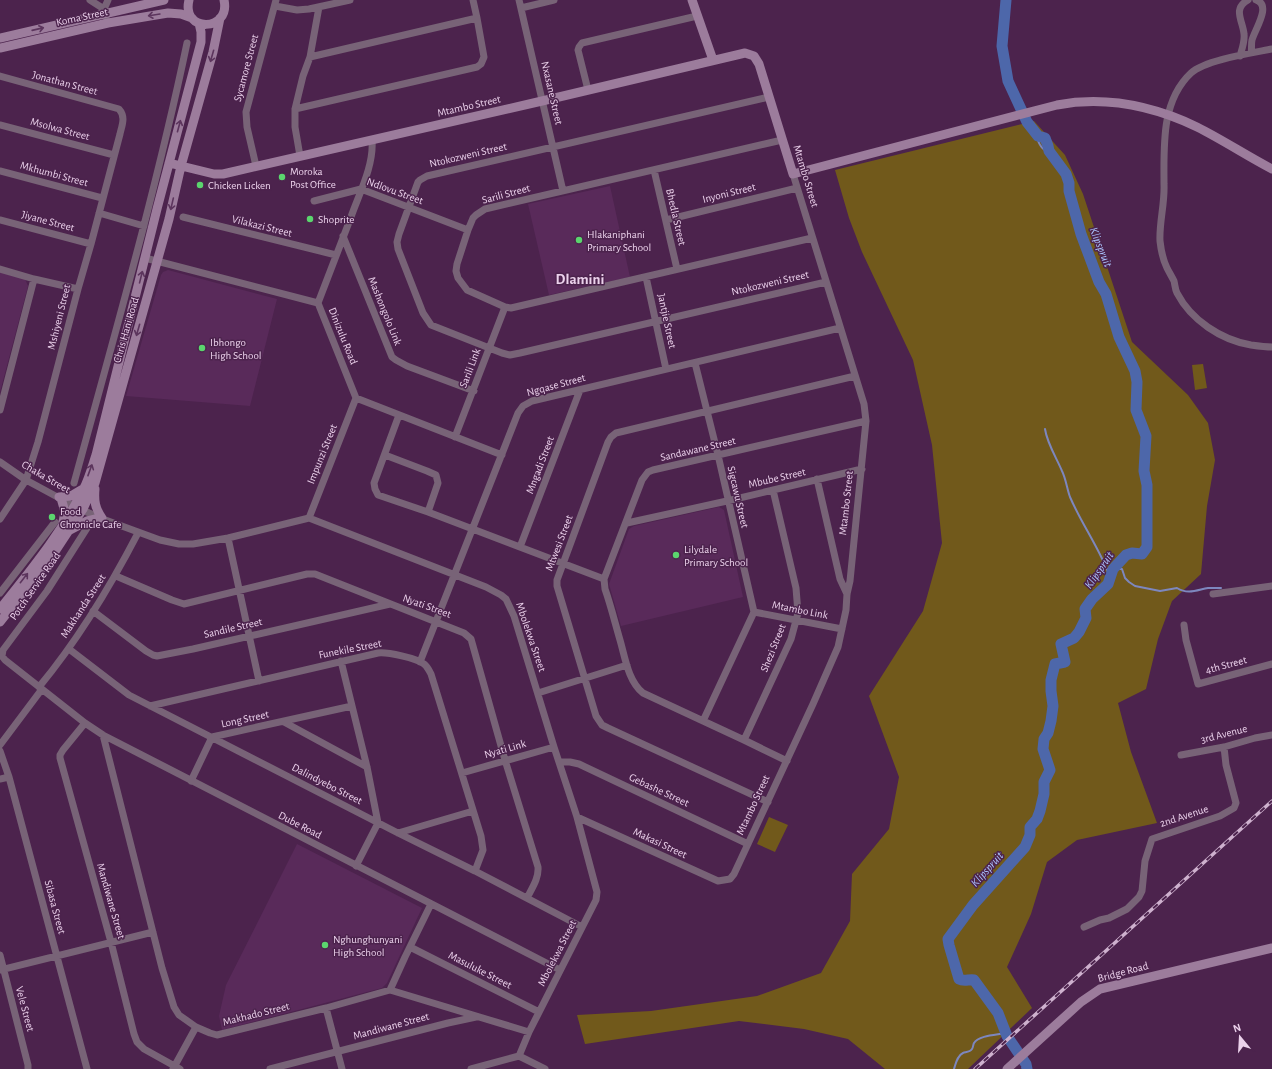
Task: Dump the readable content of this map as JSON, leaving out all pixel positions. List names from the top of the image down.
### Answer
{
  "streets": {
    "main road": [
      "Koma Street",
      "Mtambo Street",
      "Chris Hani Road",
      "Bridge Road"
    ],
    "street": [
      "Sycamore Street",
      "Jonathan Street",
      "Nxasane Street",
      "Msolwa Street",
      "Ntokozweni Street",
      "Mkhumbi Street",
      "Ndlovu Street",
      "Inyoni Street",
      "Sarili Street",
      "Bhedla Street",
      "Jiyane Street",
      "Vilakazi Street",
      "Mashongolo Link",
      "Mshiyeni Street",
      "Jantjie Street",
      "Dinizulu Road",
      "Sarili Link",
      "Ngqase Street",
      "Sandawane Street",
      "Impunzi Street",
      "Mngadi Street",
      "Chaka Street",
      "Mbube Street",
      "Sigcawu Street",
      "Mtwesi Street",
      "Potch Service Road",
      "Makhanda Street",
      "Nyati Street",
      "Mtambo Link",
      "Sandile Street",
      "Mbolekwa Street",
      "Shezi Street",
      "Funekile Street",
      "4th Street",
      "Long Street",
      "3rd Avenue",
      "Nyati Link",
      "Dalindyebo Street",
      "Gebashe Street",
      "2nd Avenue",
      "Dube Road",
      "Makasi Street",
      "Mandiwane Street",
      "Sibasa Street",
      "Masuluke Street",
      "Vele Street",
      "Makhado Street"
    ]
  },
  "crossings": [
    ["Koma Street", "Chris Hani Road"],
    ["Sycamore Street", "Mtambo Street"],
    ["Jonathan Street", "Mshiyeni Street"],
    ["Nxasane Street", "Mtambo Street"],
    ["Nxasane Street", "Ntokozweni Street"],
    ["Nxasane Street", "Sarili Street"],
    ["Mtambo Street", "Ntokozweni Street"],
    ["Mtambo Street", "Inyoni Street"],
    ["Mtambo Street", "Sarili Street"],
    ["Mtambo Street", "Chris Hani Road"],
    ["Mtambo Street", "Ngqase Street"],
    ["Mtambo Street", "Sandawane Street"],
    ["Mtambo Street", "Mbube Street"],
    ["Mtambo Street", "Mtwesi Street"],
    ["Mtambo Street", "Mtambo Link"],
    ["Mtambo Street", "Gebashe Street"],
    ["Mtambo Street", "Makasi Street"],
    ["Msolwa Street", "Mshiyeni Street"],
    ["Ntokozweni Street", "Ndlovu Street"],
    ["Ntokozweni Street", "Jantjie Street"],
    ["Ntokozweni Street", "Sarili Link"],
    ["Mkhumbi Street", "Mshiyeni Street"],
    ["Ndlovu Street", "Sarili Street"],
    ["Inyoni Street", "Bhedla Street"],
    ["Sarili Street", "Bhedla Street"],
    ["Sarili Street", "Sarili Link"],
    ["Jiyane Street", "Mshiyeni Street"],
    ["Mashongolo Link", "Sarili Link"],
    ["Mshiyeni Street", "Chaka Street"],
    ["Jantjie Street", "Ngqase Street"],
    ["Chris Hani Road", "Dinizulu Road"],
    ["Chris Hani Road", "Chaka Street"],
    ["Chris Hani Road", "Potch Service Road"],
    ["Dinizulu Road", "Impunzi Street"],
    ["Ngqase Street", "Mngadi Street"],
    ["Ngqase Street", "Sigcawu Street"],
    ["Ngqase Street", "Nyati Street"],
    ["Ngqase Street", "Mbolekwa Street"],
    ["Ngqase Street", "Funekile Street"],
    ["Sandawane Street", "Mbube Street"],
    ["Sandawane Street", "Sigcawu Street"],
    ["Impunzi Street", "Mbolekwa Street"],
    ["Mbube Street", "Sigcawu Street"],
    ["Mbube Street", "Shezi Street"],
    ["Sigcawu Street", "Mtwesi Street"],
    ["Sigcawu Street", "Mtambo Link"],
    ["Potch Service Road", "Makhanda Street"],
    ["Potch Service Road", "Dube Road"],
    ["Makhanda Street", "Nyati Street"],
    ["Makhanda Street", "Sandile Street"],
    ["Makhanda Street", "Dalindyebo Street"],
    ["Makhanda Street", "Dube Road"],
    ["Nyati Street", "Sandile Street"],
    ["Nyati Street", "Nyati Link"],
    ["Nyati Street", "Dalindyebo Street"],
    ["Mtambo Link", "Shezi Street"],
    ["Mbolekwa Street", "Nyati Link"],
    ["Mbolekwa Street", "Dalindyebo Street"],
    ["Mbolekwa Street", "Gebashe Street"],
    ["Mbolekwa Street", "Dube Road"],
    ["Mbolekwa Street", "Makasi Street"],
    ["Mbolekwa Street", "Masuluke Street"],
    ["Funekile Street", "Dalindyebo Street"],
    ["Long Street", "Dalindyebo Street"],
    ["Long Street", "Dube Road"],
    ["3rd Avenue", "2nd Avenue"],
    ["Dube Road", "Mandiwane Street"],
    ["Dube Road", "Makhado Street"]
  ],
  "districts": ["Dlamini"],
  "water": ["Klipspruit"],
  "places": [
    "Moroka Post Office",
    "Chicken Licken",
    "Shoprite",
    "Hlakaniphani Primary School",
    "Ibhongo High School",
    "Food Chronicle Cafe",
    "Lilydale Primary School",
    "Nghunghunyani High School"
  ],
  "north": "top"
}
